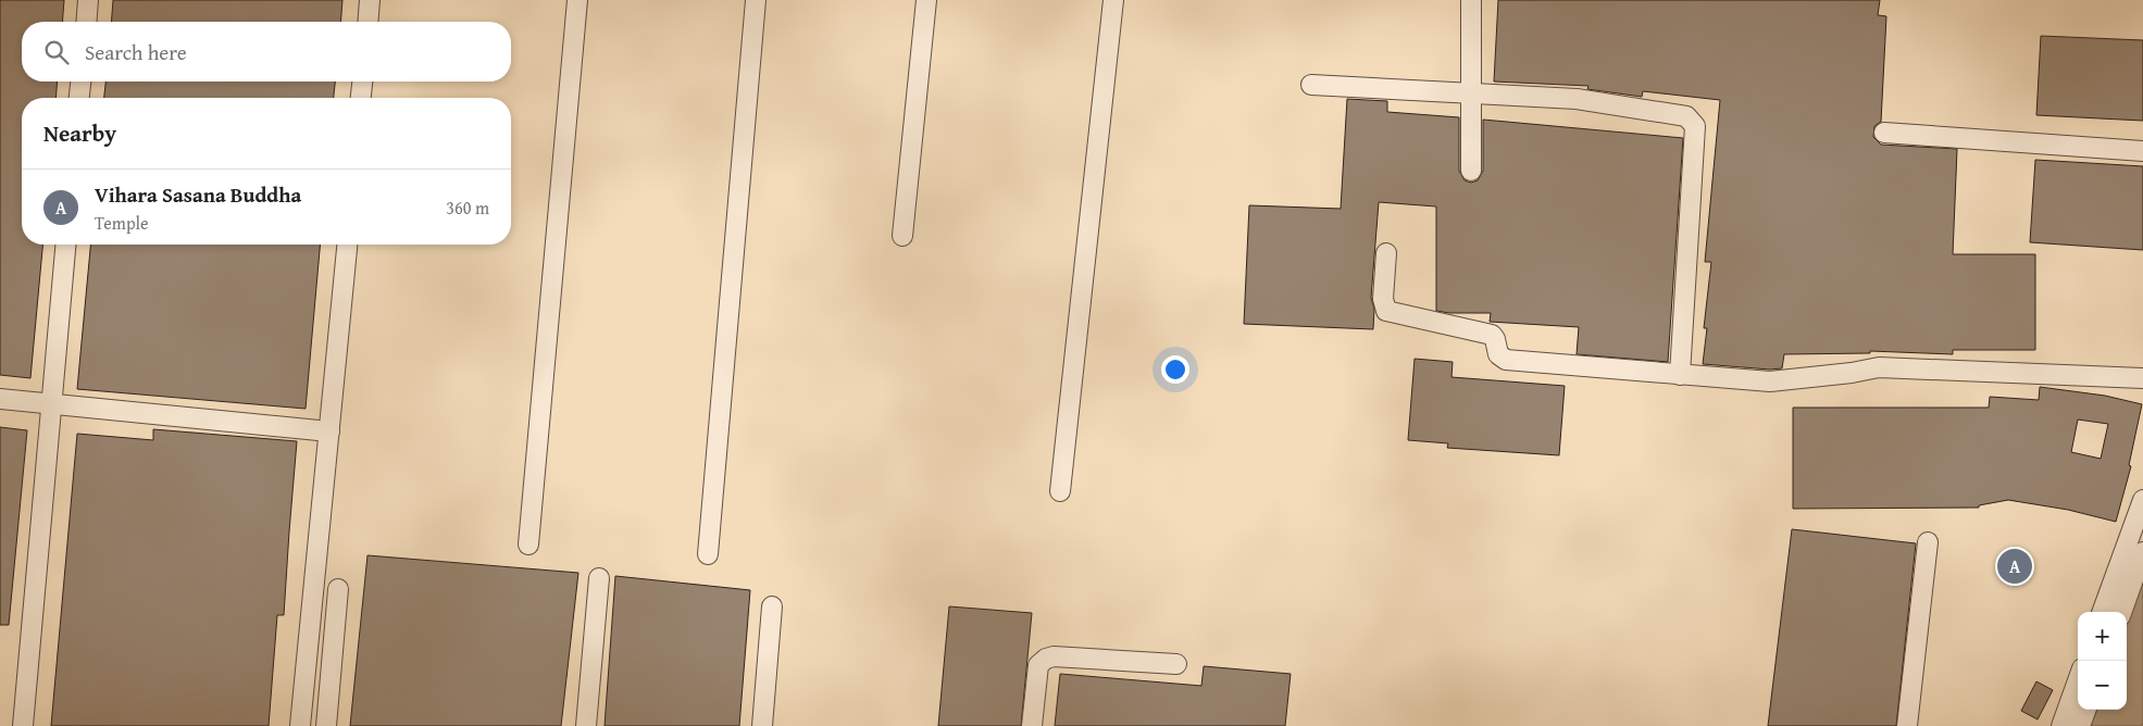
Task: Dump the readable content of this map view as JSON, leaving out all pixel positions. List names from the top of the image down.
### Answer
{
  "page": {
    "search": "Search here",
    "heading": "Nearby",
    "list": [
      {
        "mark": "A",
        "name": "Vihara Sasana Buddha",
        "note": "Temple",
        "value": "360 m"
      }
    ],
    "pins": "A",
    "map_buttons": ["+", "−"]
  }
}
